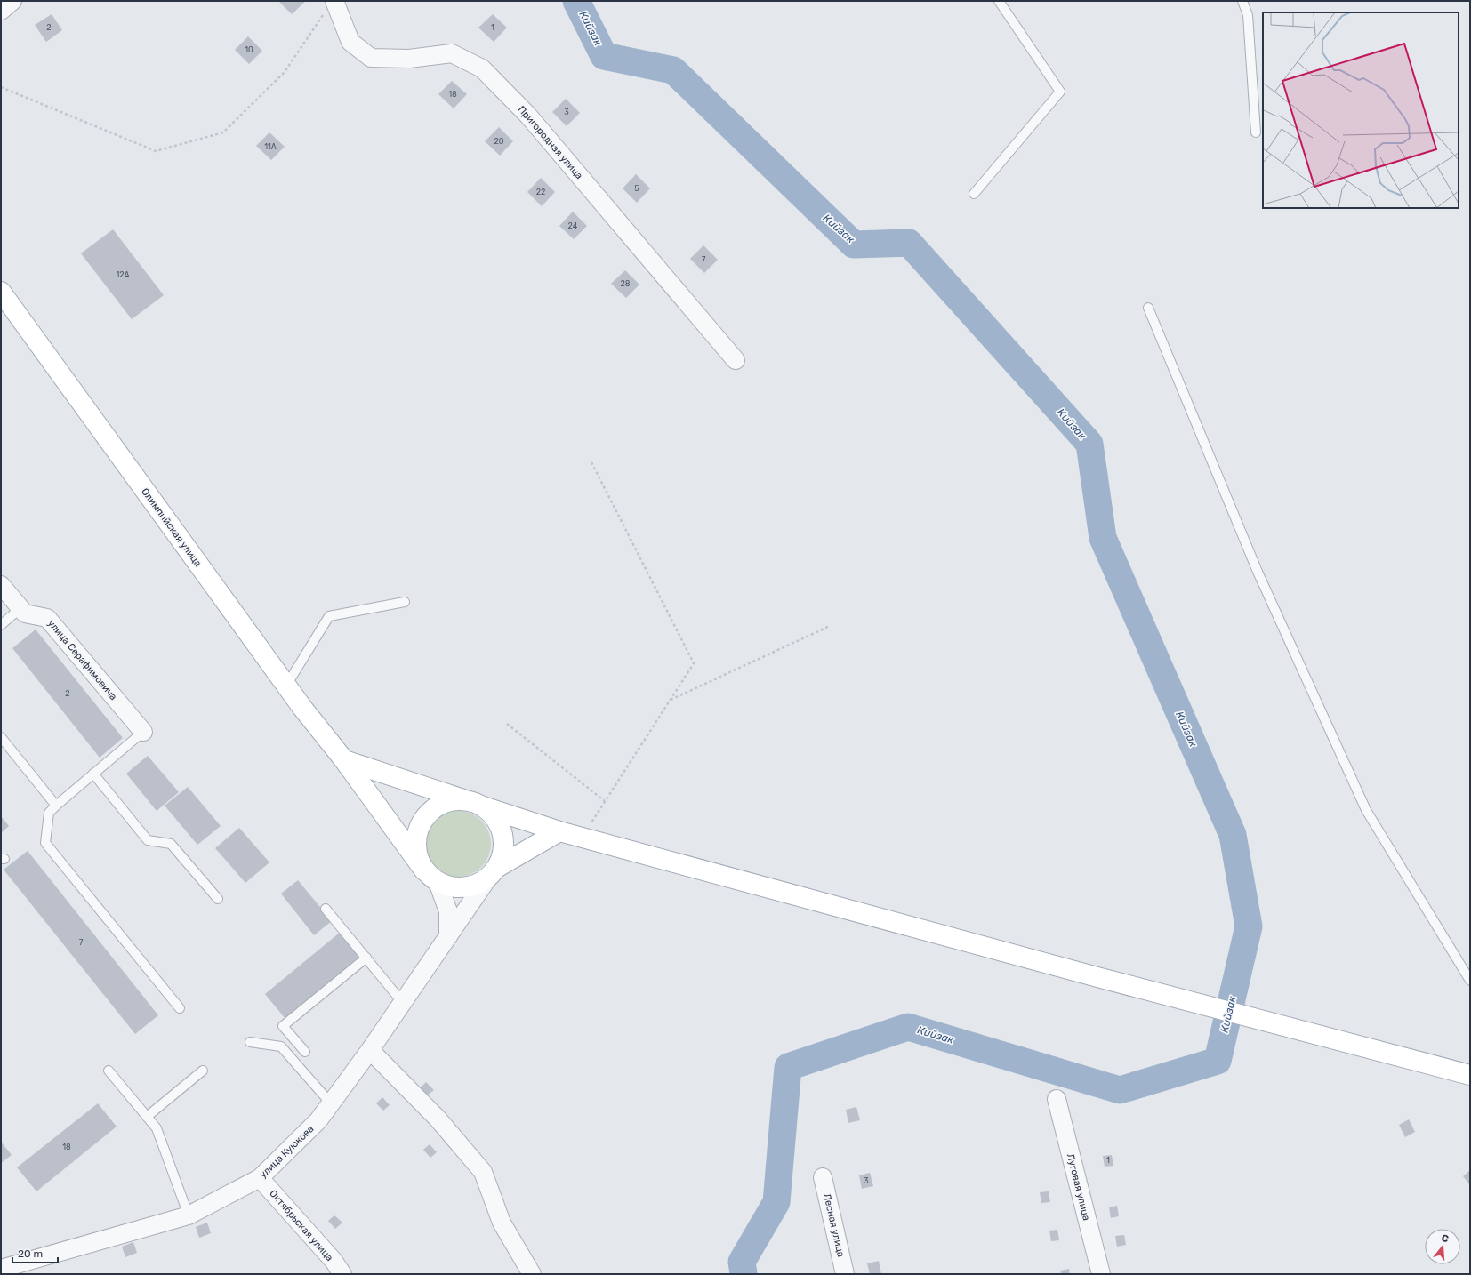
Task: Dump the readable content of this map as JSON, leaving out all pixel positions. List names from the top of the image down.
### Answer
{
  "streets": {
    "main road": ["Олимпийская улица"],
    "street": [
      "Пригородная улица",
      "улица Серафимовича",
      "улица Куюкова",
      "Луговая улица",
      "Октябрьская улица",
      "Лесная улица"
    ]
  },
  "crossings": [
    ["Олимпийская улица", "улица Куюкова"],
    ["улица Куюкова", "Октябрьская улица"]
  ],
  "water": ["Кийзак"],
  "house_numbers": [
    "2",
    "1",
    "10",
    "18",
    "3",
    "20",
    "11А",
    "5",
    "22",
    "24",
    "7",
    "12А",
    "28",
    "2",
    "7",
    "18",
    "1",
    "3"
  ],
  "scale_bar": "20 m",
  "north": "top"
}
